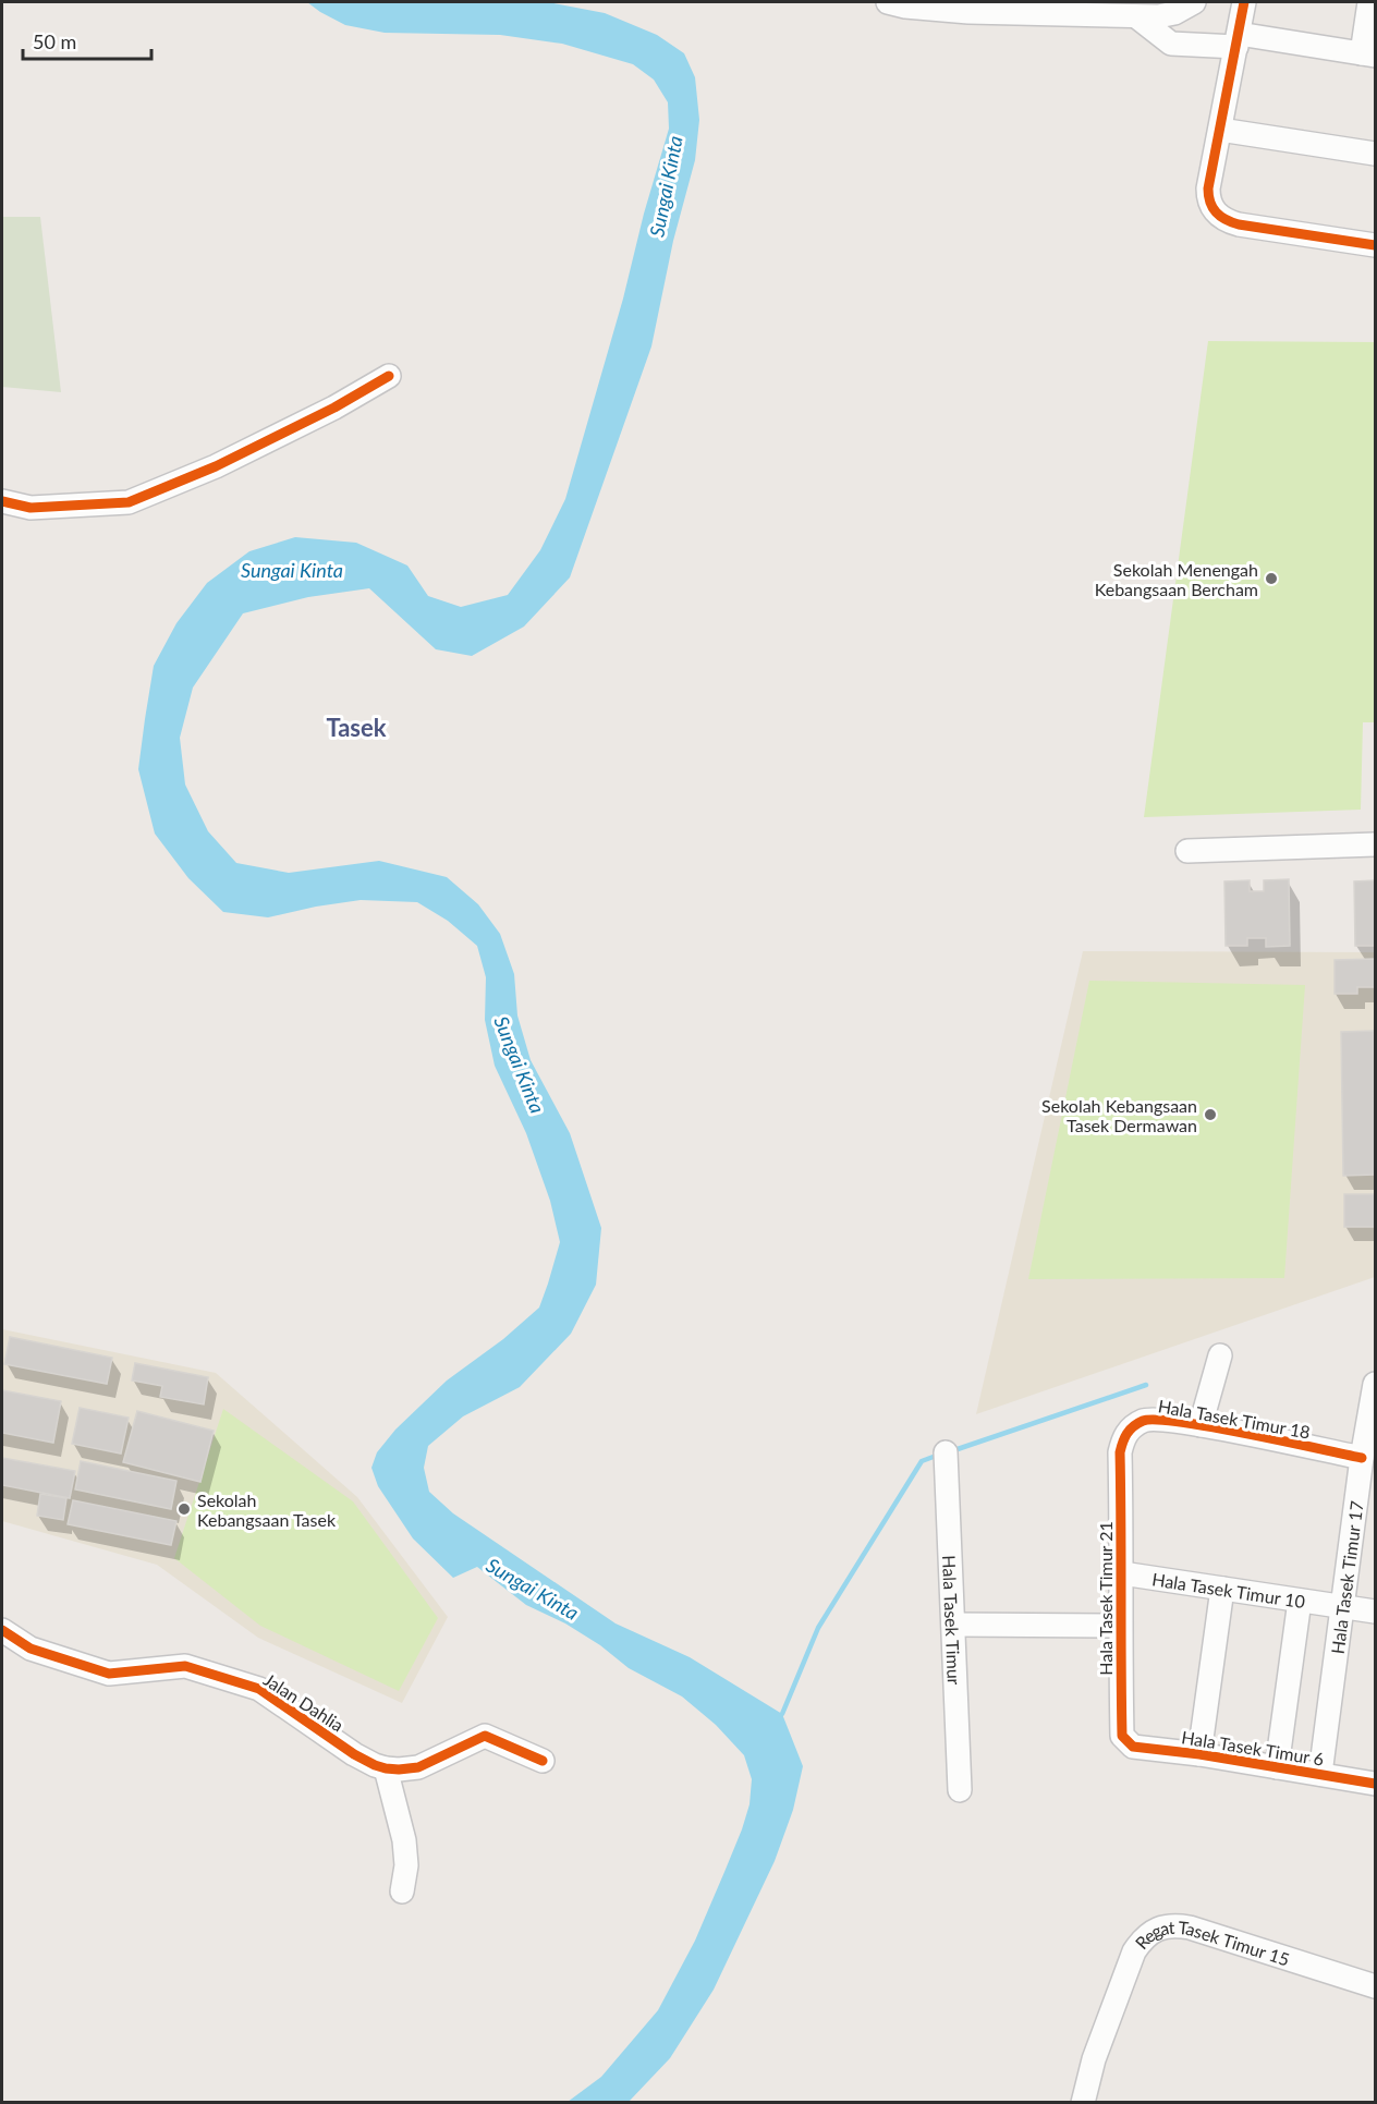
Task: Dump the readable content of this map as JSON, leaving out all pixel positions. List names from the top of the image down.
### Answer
{
  "streets": {
    "street": [
      "Hala Tasek Timur 18",
      "Hala Tasek Timur 17",
      "Hala Tasek Timur 10",
      "Hala Tasek Timur 21",
      "Hala Tasek Timur",
      "Jalan Dahlia",
      "Hala Tasek Timur 6",
      "Regat Tasek Timur 15"
    ]
  },
  "crossings": [
    ["Hala Tasek Timur 18", "Hala Tasek Timur 17"],
    ["Hala Tasek Timur 18", "Hala Tasek Timur 21"],
    ["Hala Tasek Timur 17", "Hala Tasek Timur 10"],
    ["Hala Tasek Timur 17", "Hala Tasek Timur 6"],
    ["Hala Tasek Timur 10", "Hala Tasek Timur 21"],
    ["Hala Tasek Timur 21", "Hala Tasek Timur 6"]
  ],
  "districts": ["Tasek"],
  "water": ["Sungai Kinta"],
  "places": ["Sekolah Menengah Kebangsaan Bercham", "Sekolah Kebangsaan Tasek Dermawan", "Sekolah Kebangsaan Tasek"],
  "scale_bar": "50 m"
}
